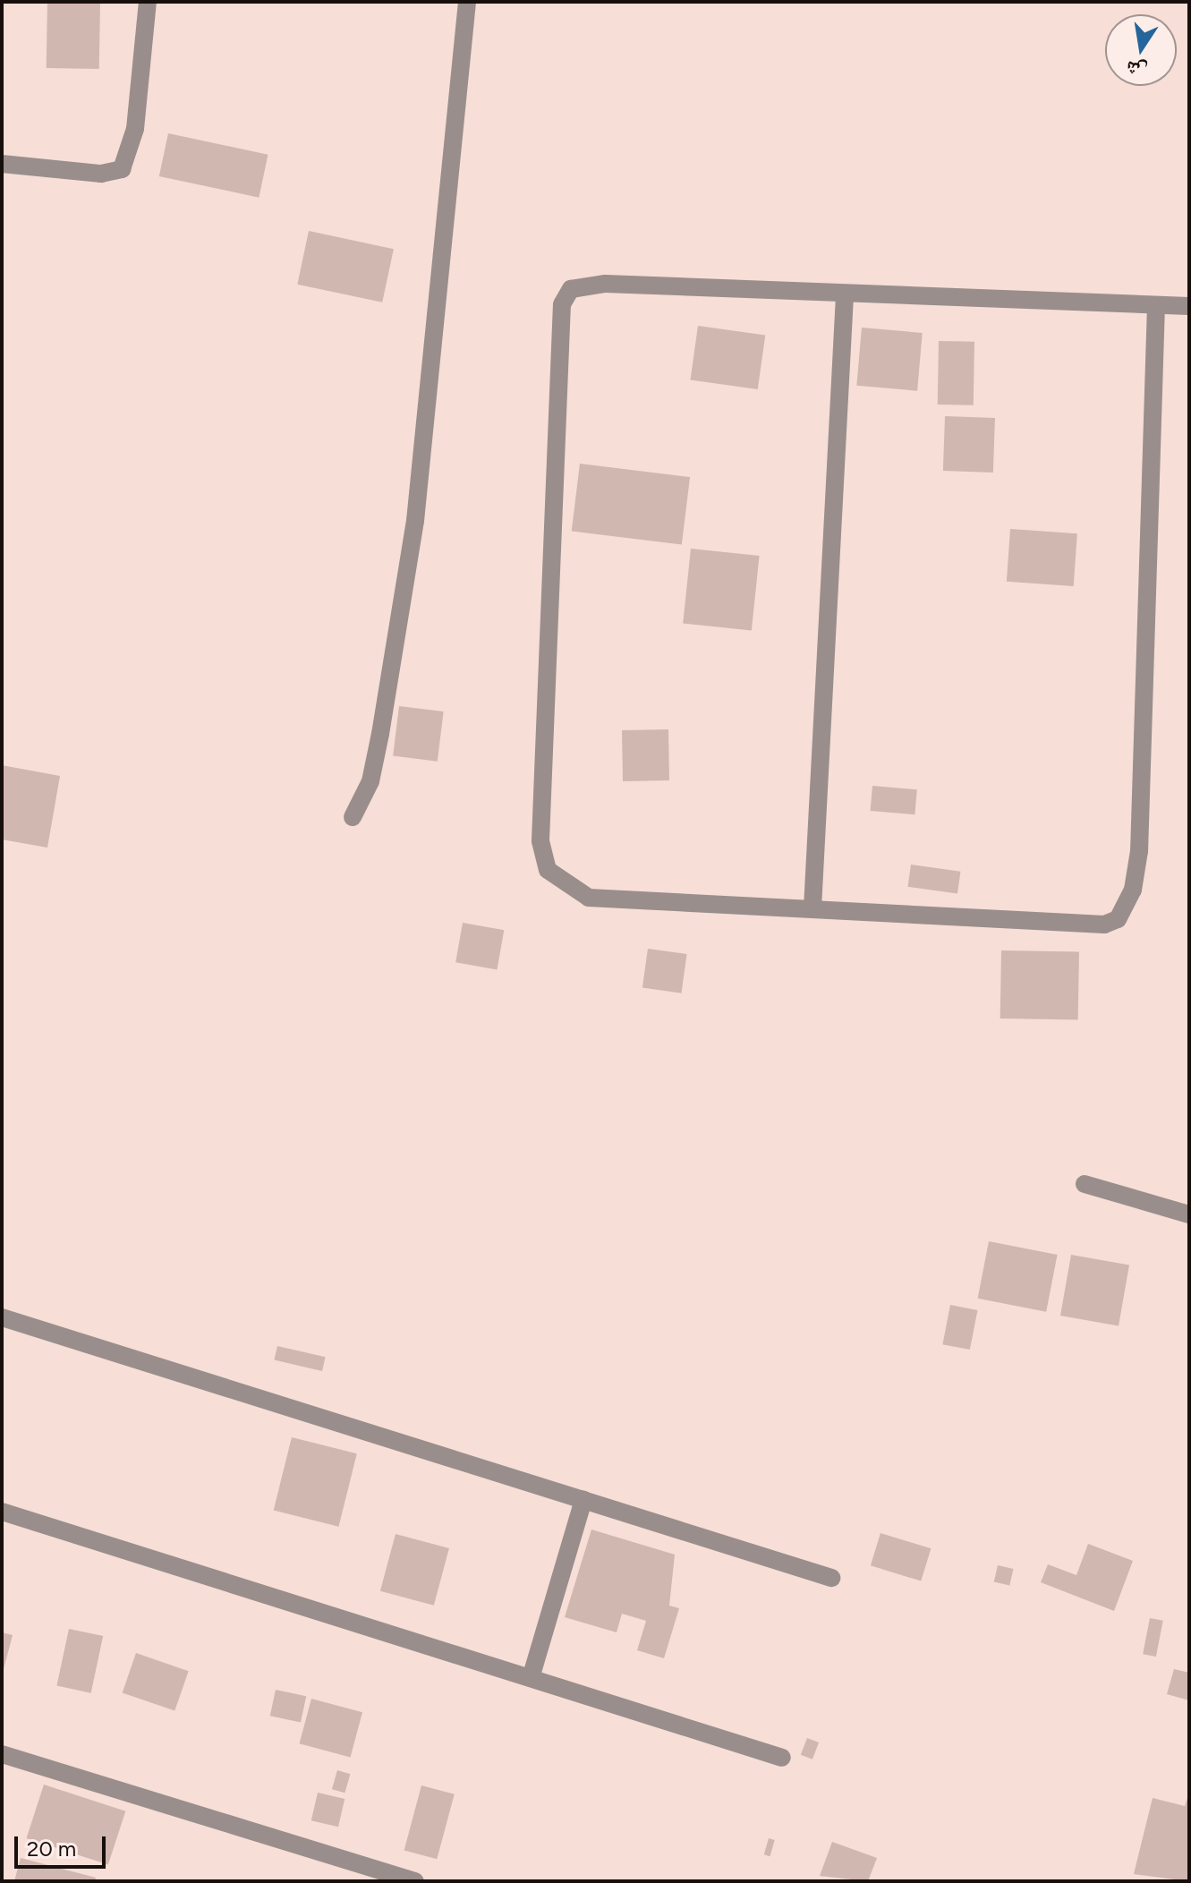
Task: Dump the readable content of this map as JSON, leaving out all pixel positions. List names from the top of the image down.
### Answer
{
  "scale_bar": "20 m",
  "north": "bottom"
}
